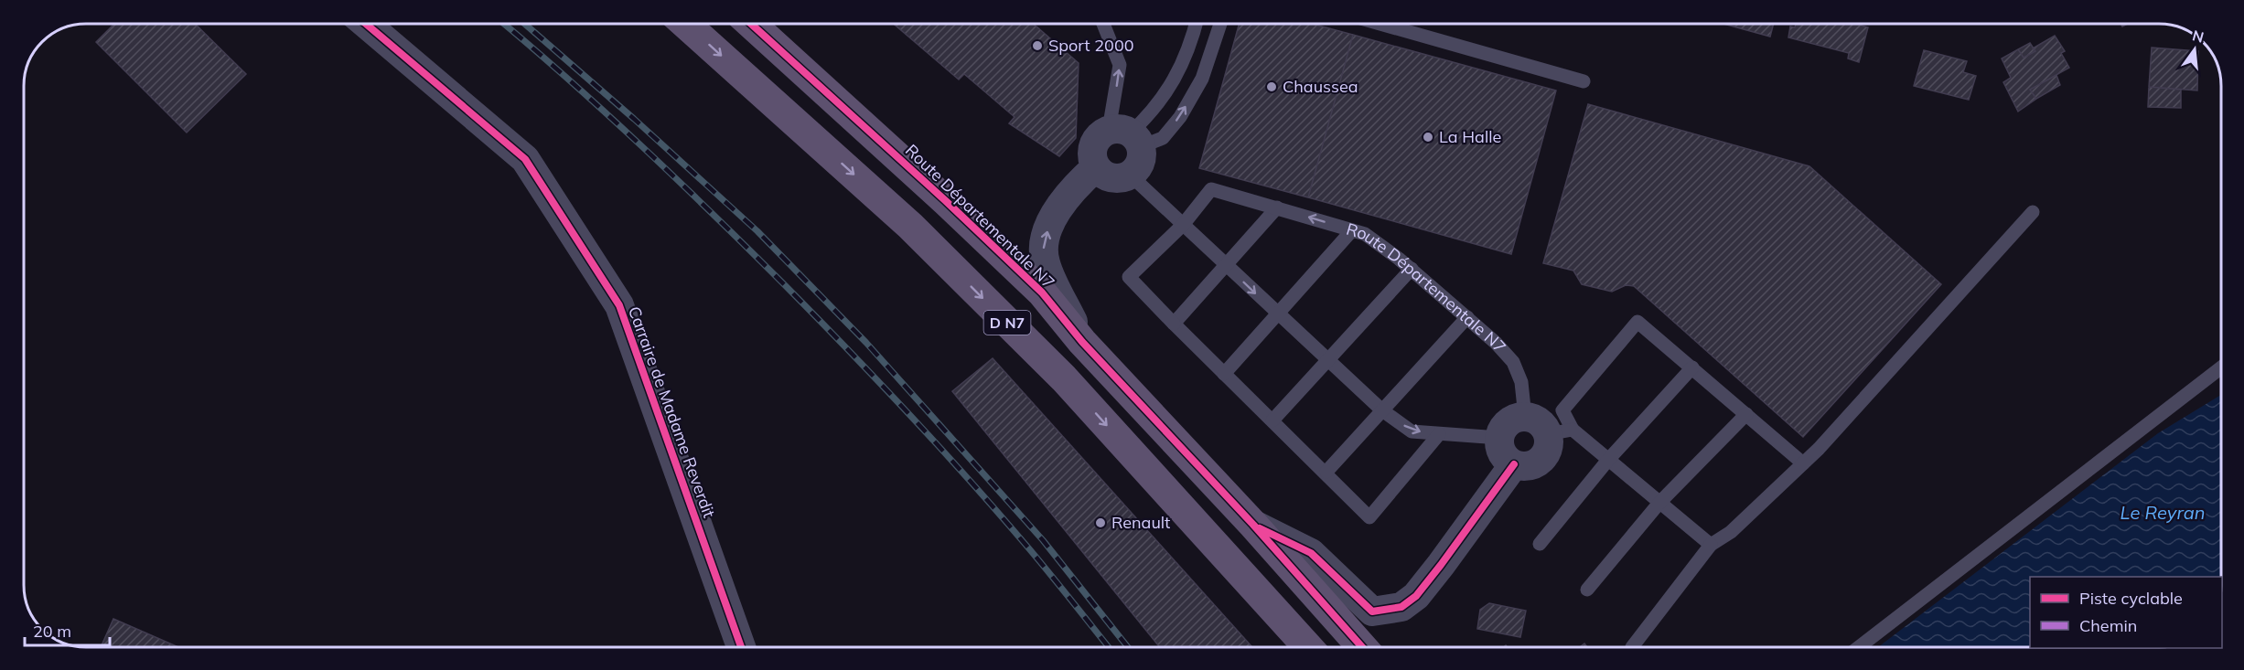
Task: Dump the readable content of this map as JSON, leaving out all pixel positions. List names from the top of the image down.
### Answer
{
  "streets": {
    "main road": ["Route Départementale N7", "D N7"],
    "street": ["Carraire de Madame Reverdit"]
  },
  "water": ["Le Reyran"],
  "places": [
    "Sport 2000",
    "Chaussea",
    "La Halle",
    "Renault"
  ],
  "legend": ["Piste cyclable", "Chemin"],
  "scale_bar": "20 m",
  "north": "top"
}
